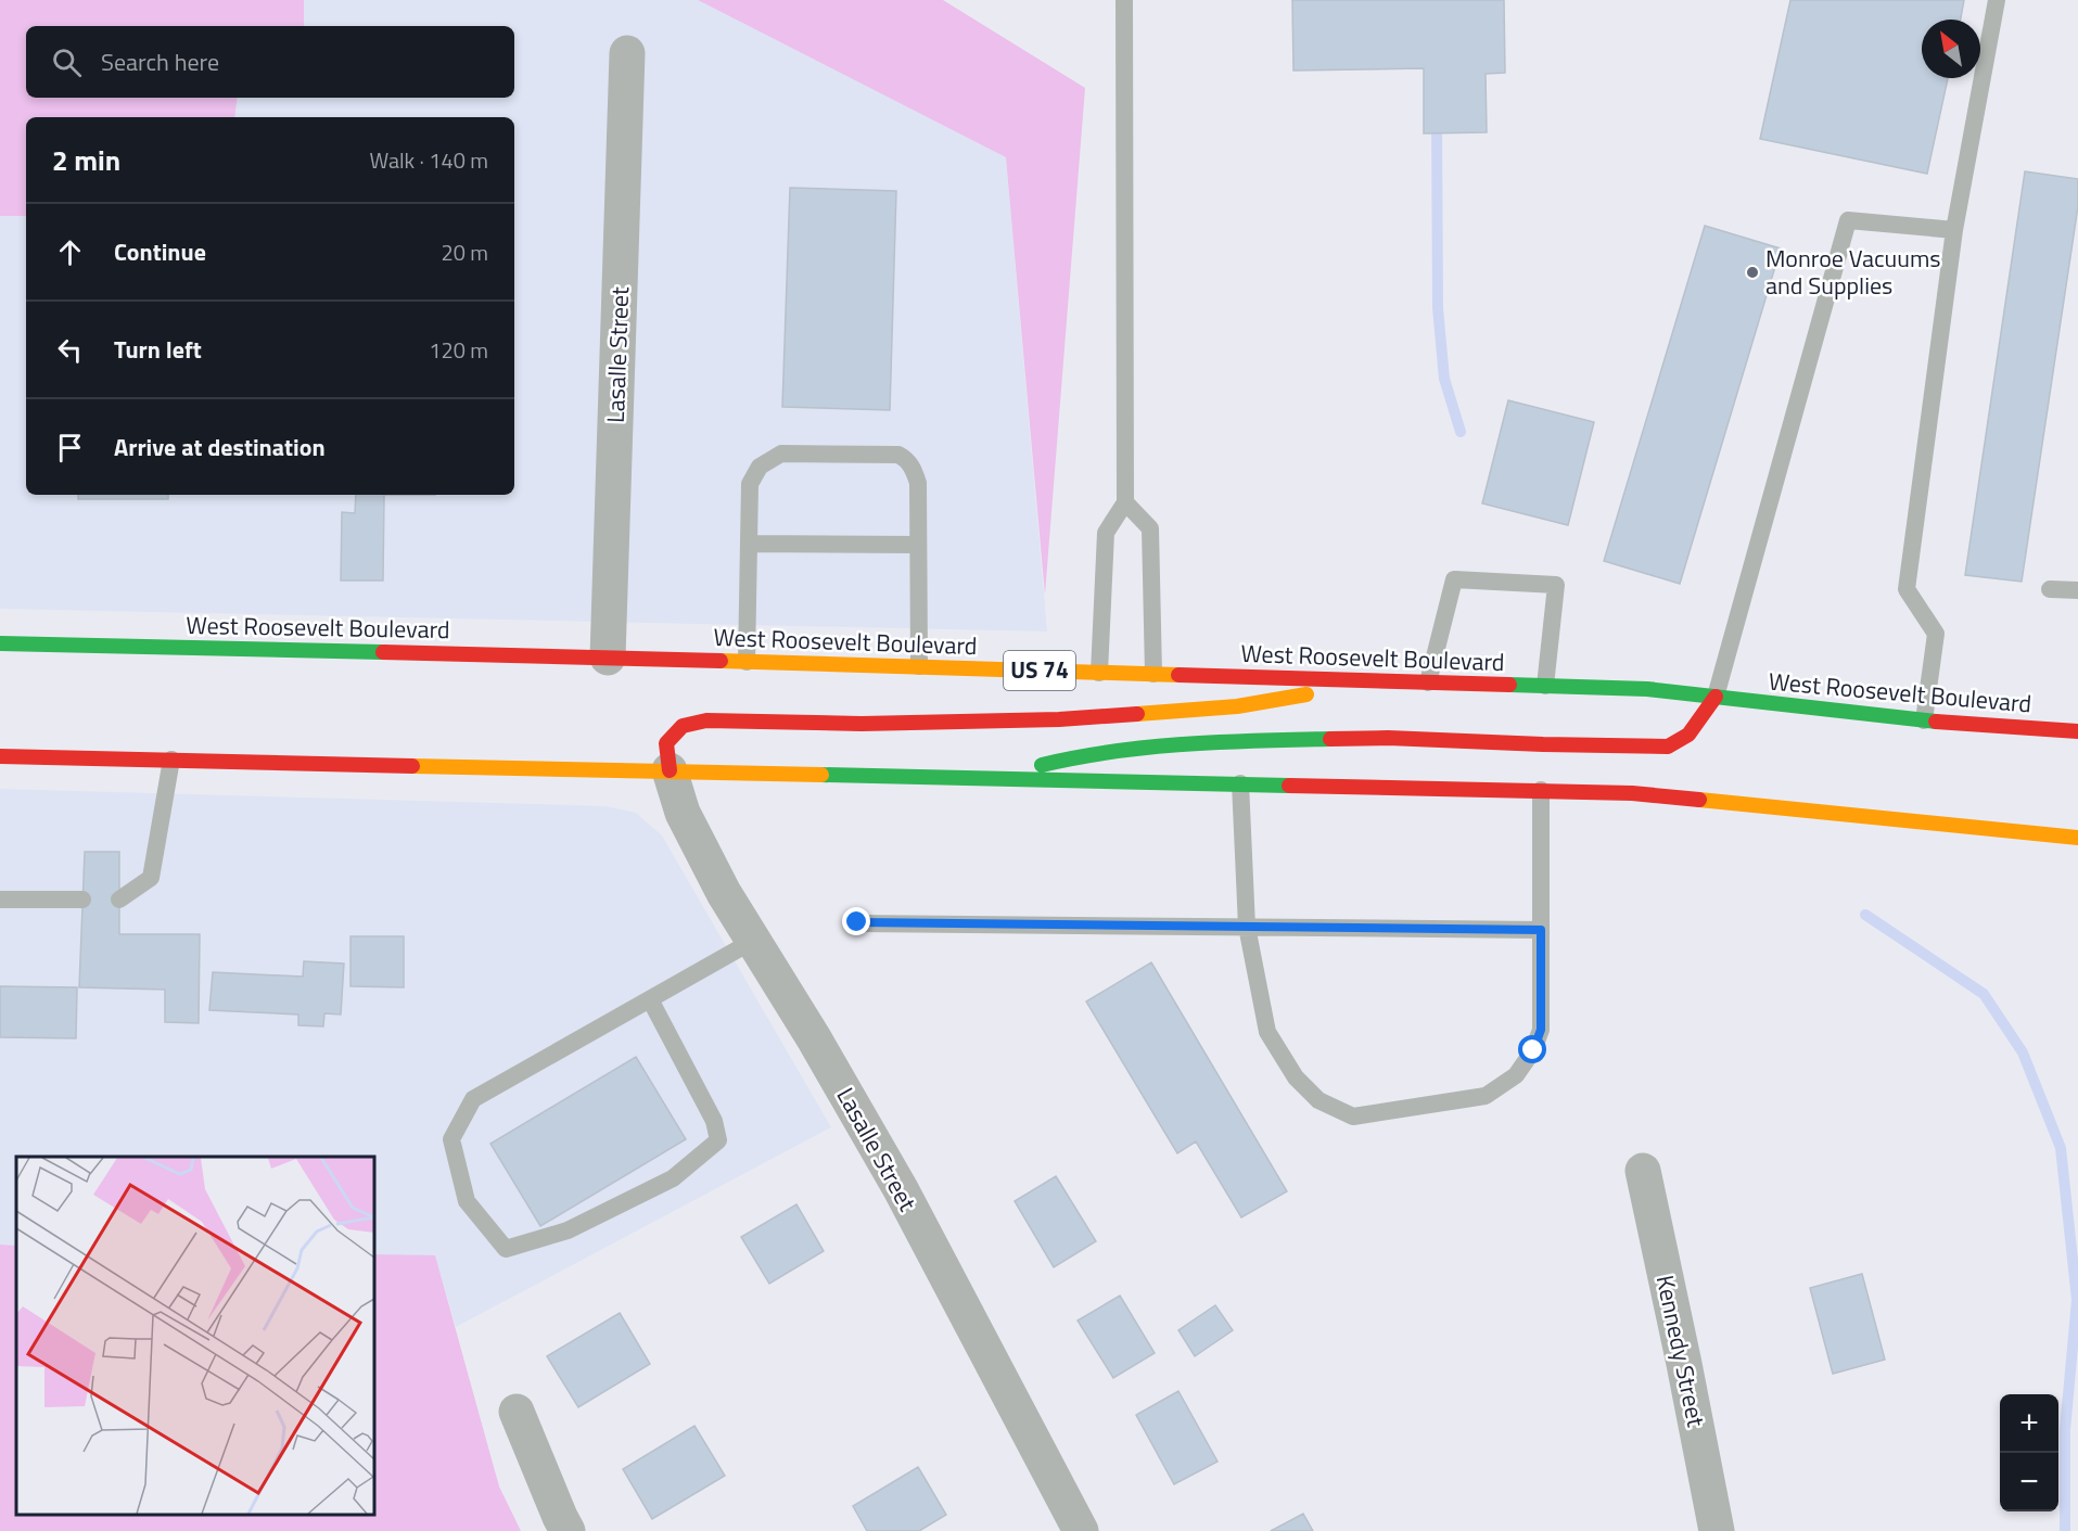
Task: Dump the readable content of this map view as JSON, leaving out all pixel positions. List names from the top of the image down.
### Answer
{
  "streets": {
    "highway": ["West Roosevelt Boulevard", "US 74"],
    "street": ["Lasalle Street", "Kennedy Street"]
  },
  "crossings": [
    ["Lasalle Street", "West Roosevelt Boulevard"]
  ],
  "places": ["Monroe Vacuums and Supplies"],
  "north": "top left",
  "page": {
    "search": "Search here",
    "heading": ["2 min", "Walk · 140 m"],
    "list": [
      ["Continue", "20 m"],
      ["Turn left", "120 m"],
      "Arrive at destination"
    ],
    "map_buttons": ["+", "−"]
  }
}
